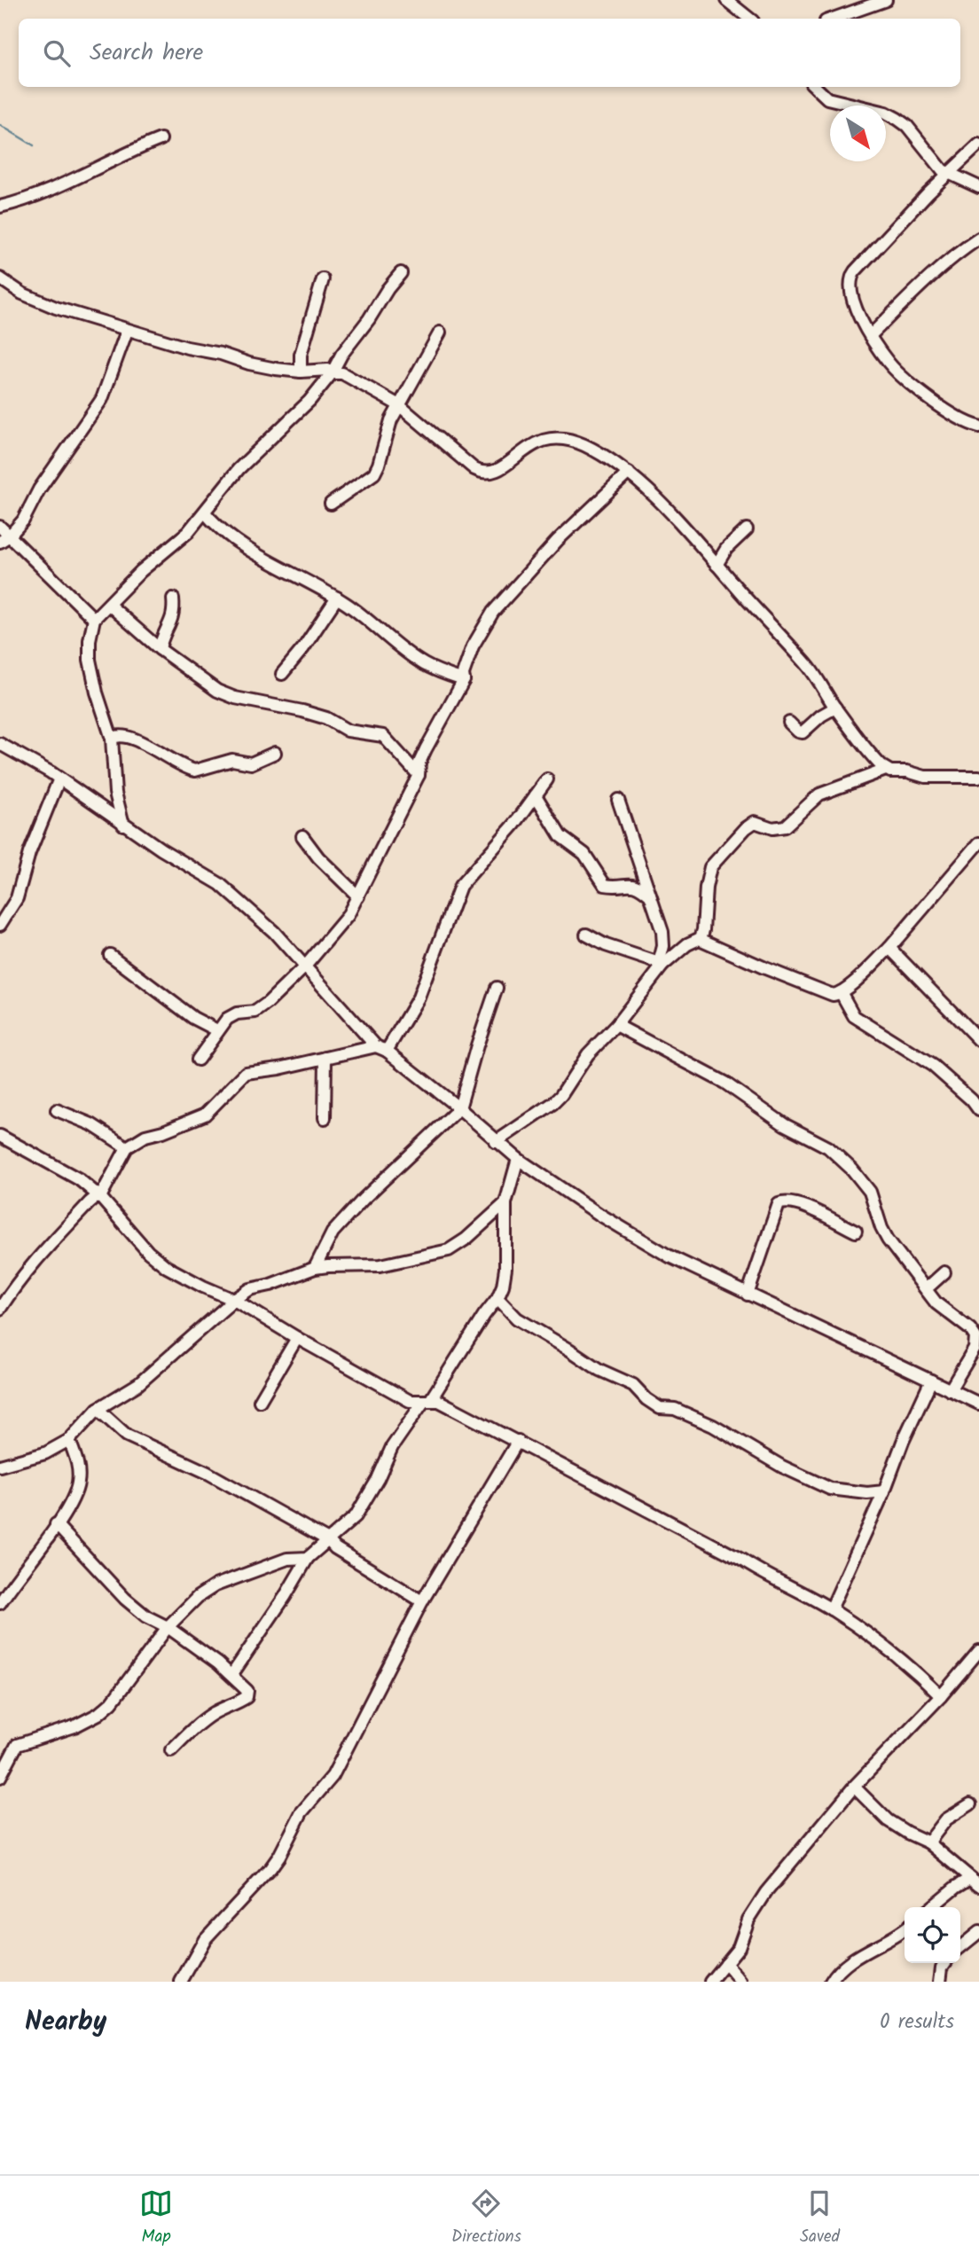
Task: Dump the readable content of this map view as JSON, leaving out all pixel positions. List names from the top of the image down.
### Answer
{
  "north": "bottom right",
  "page": {
    "search": "Search here",
    "heading": ["Nearby", "0 results"],
    "nav": ["Map", "Directions", "Saved"]
  }
}
